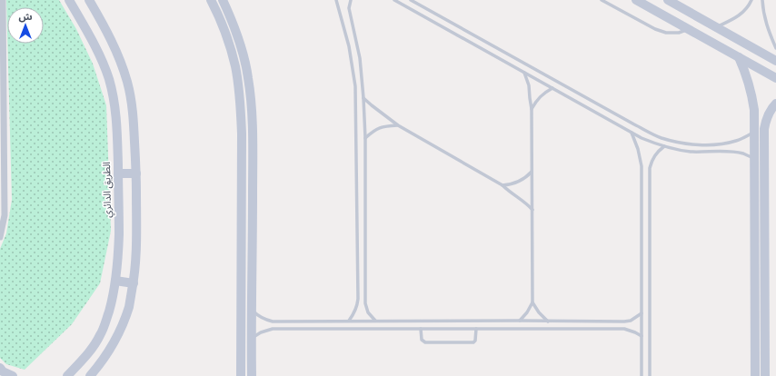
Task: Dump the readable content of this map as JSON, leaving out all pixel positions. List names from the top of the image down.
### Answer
{
  "streets": {
    "street": ["الطريق الدائري"]
  },
  "north": "top"
}
